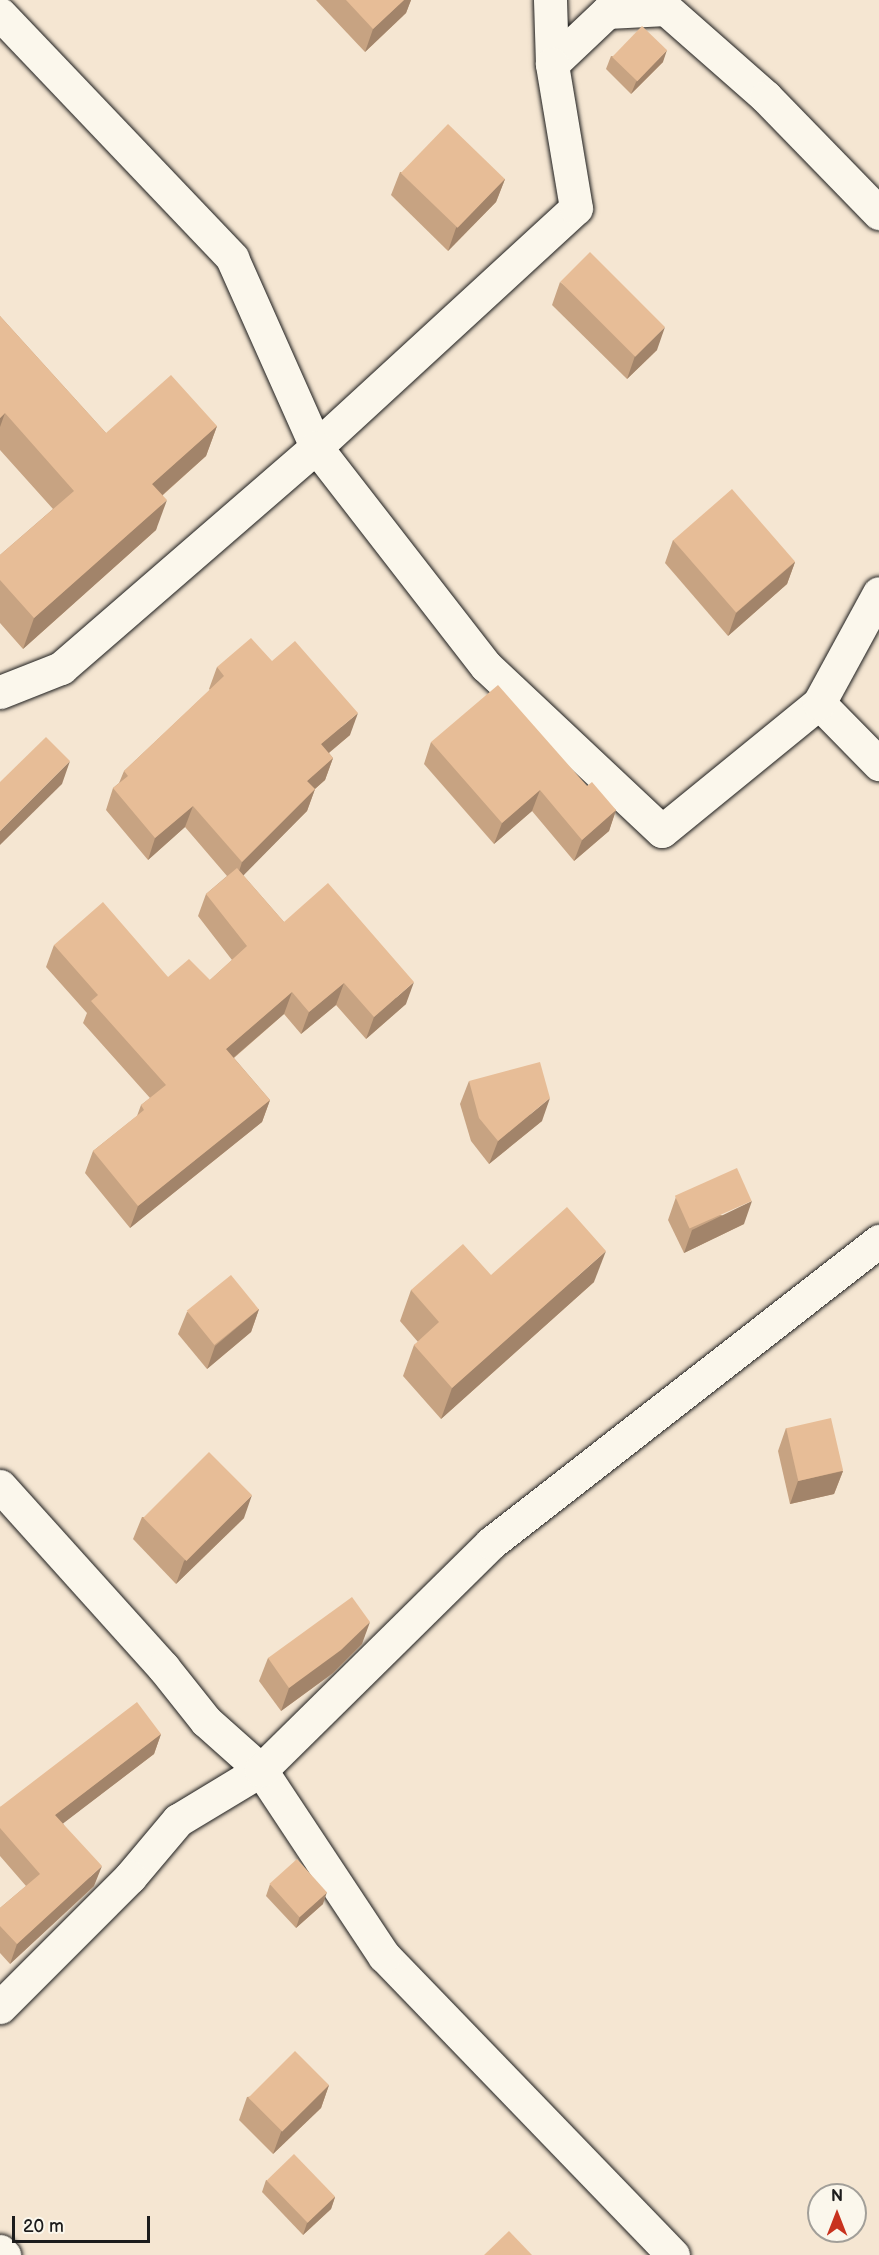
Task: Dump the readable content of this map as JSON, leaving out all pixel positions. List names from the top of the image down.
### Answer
{
  "scale_bar": "20 m",
  "north": "top"
}
